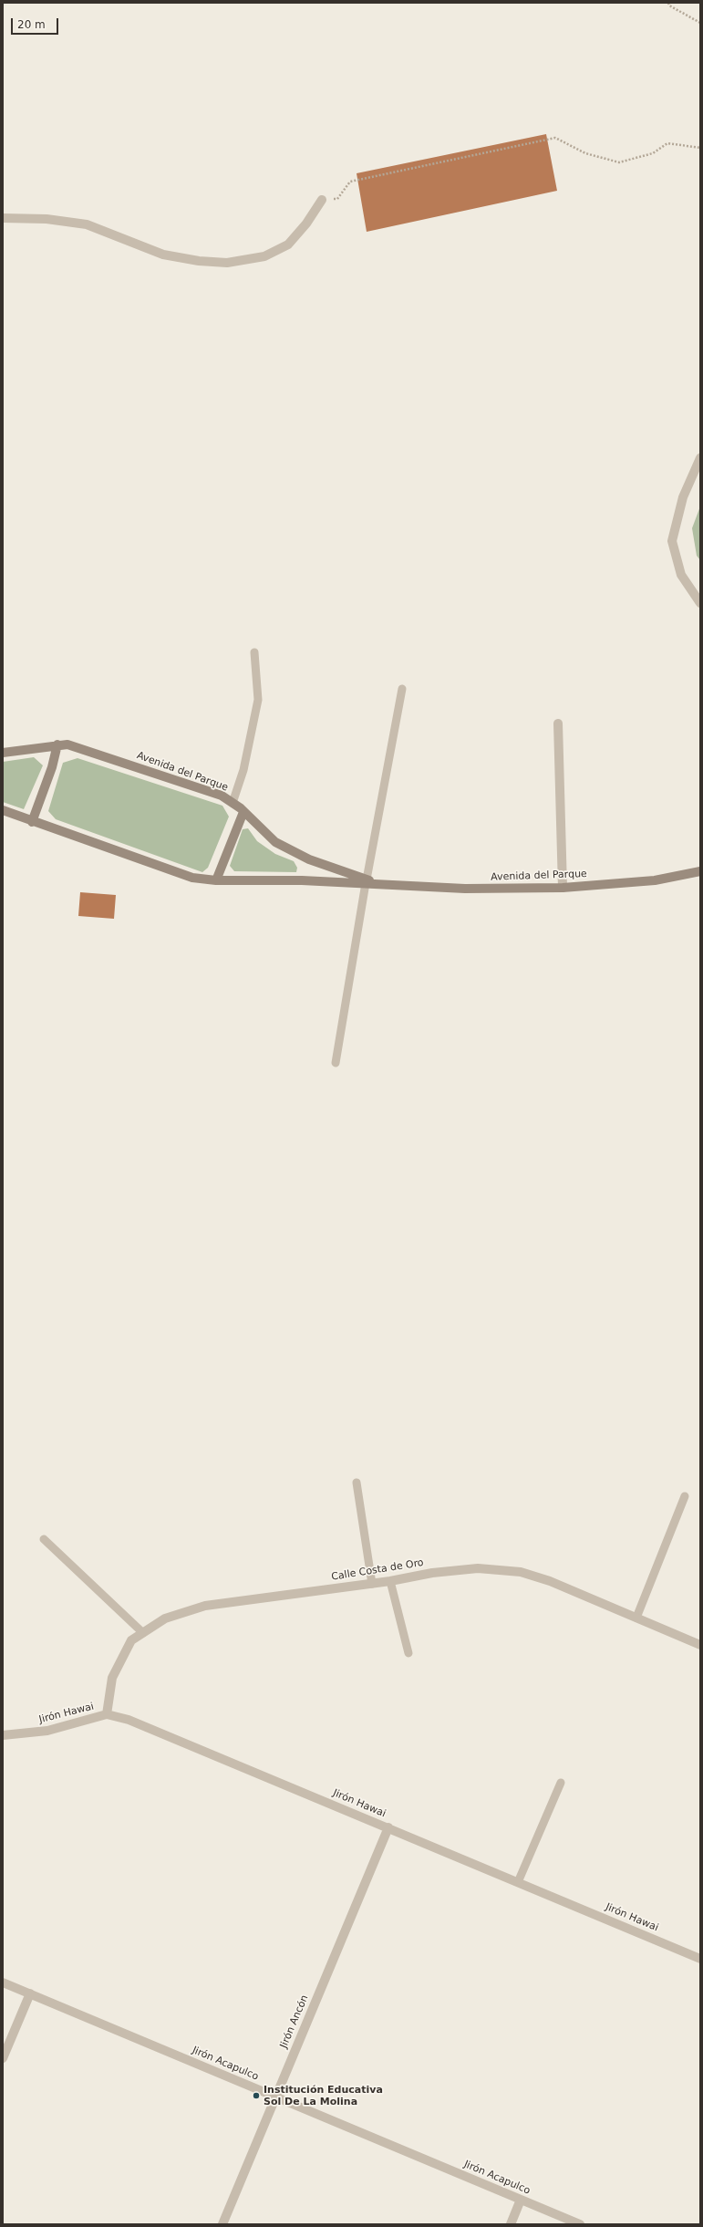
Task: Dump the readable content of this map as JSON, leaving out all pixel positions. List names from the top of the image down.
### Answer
{
  "streets": {
    "street": [
      "Avenida del Parque",
      "Calle Costa de Oro",
      "Jirón Hawai",
      "Jirón Ancón",
      "Jirón Acapulco"
    ]
  },
  "crossings": [
    ["Calle Costa de Oro", "Jirón Hawai"],
    ["Jirón Hawai", "Jirón Ancón"],
    ["Jirón Ancón", "Jirón Acapulco"]
  ],
  "places": ["Institución Educativa Sol De La Molina"],
  "scale_bar": "20 m"
}
